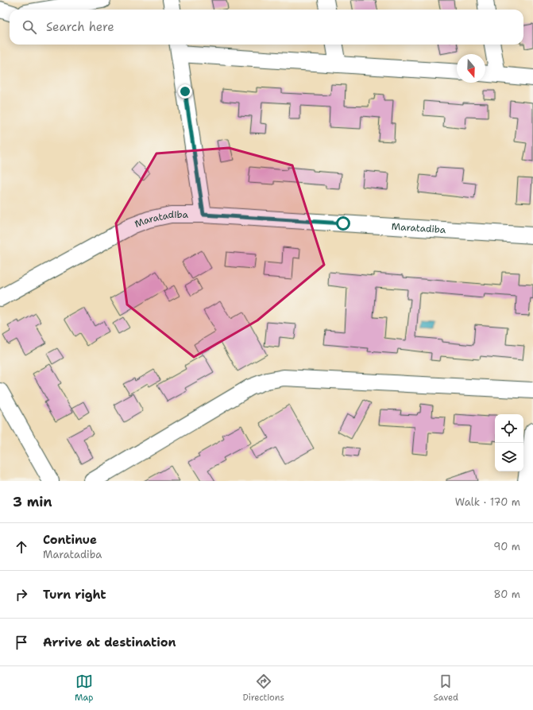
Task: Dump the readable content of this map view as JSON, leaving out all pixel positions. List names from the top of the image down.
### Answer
{
  "streets": {
    "street": ["Maratadiba"]
  },
  "north": "bottom",
  "page": {
    "search": "Search here",
    "heading": ["3 min", "Walk · 170 m"],
    "list": [
      ["Continue", "Maratadiba", "90 m"],
      ["Turn right", "80 m"],
      "Arrive at destination"
    ],
    "nav": ["Map", "Directions", "Saved"]
  }
}
